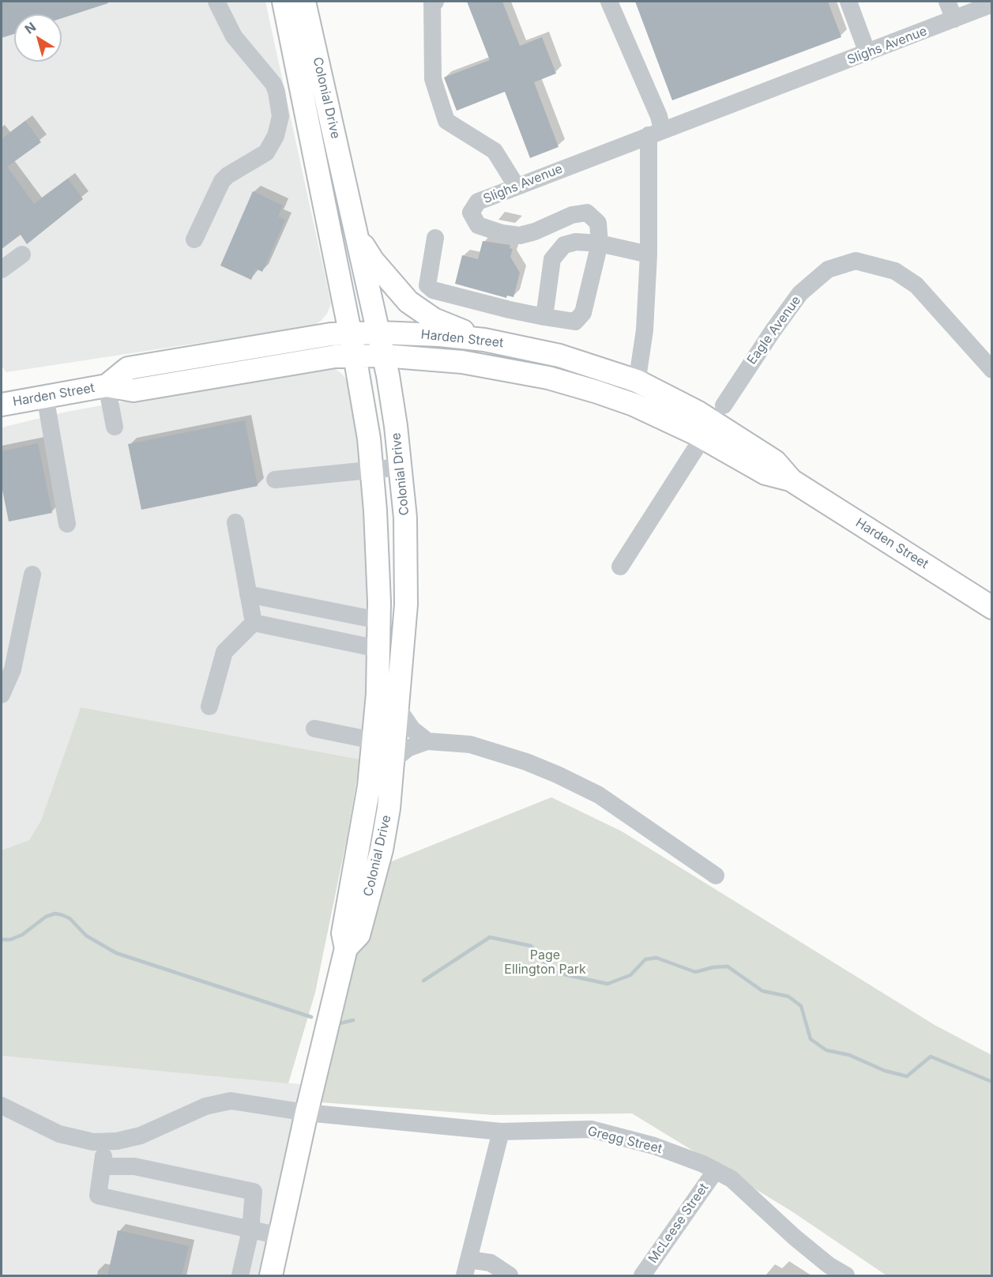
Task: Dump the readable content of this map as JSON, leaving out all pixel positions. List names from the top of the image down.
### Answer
{
  "streets": {
    "main road": ["Colonial Drive", "Harden Street"],
    "street": [
      "Slighs Avenue",
      "Eagle Avenue",
      "Gregg Street",
      "McLeese Street"
    ]
  },
  "crossings": [
    ["Colonial Drive", "Harden Street"],
    ["Colonial Drive", "Gregg Street"],
    ["Gregg Street", "McLeese Street"]
  ],
  "parks": ["Page Ellington Park"],
  "north": "top left"
}
